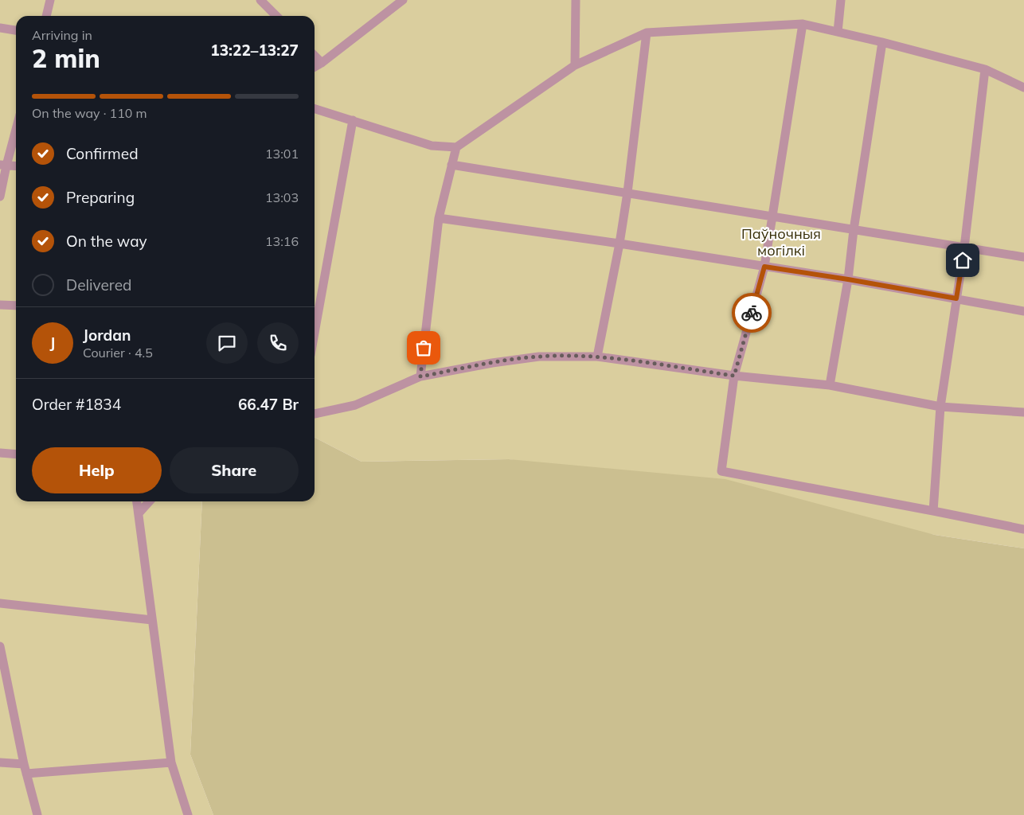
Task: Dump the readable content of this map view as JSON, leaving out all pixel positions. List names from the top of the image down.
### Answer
{
  "parks": ["Паўночныя могілкі"],
  "page": {
    "heading": ["2 min", "Arriving in", "13:22–13:27"],
    "panel": [
      "Jordan",
      "Courier · 4.5",
      "Order #1834",
      "66.47 Br"
    ],
    "bar": "On the way · 110 m",
    "list": [
      ["Confirmed", "13:01"],
      ["Preparing", "13:03"],
      ["On the way", "13:16"],
      "Delivered"
    ],
    "round": "J",
    "buttons": ["Help", "Share"]
  }
}
